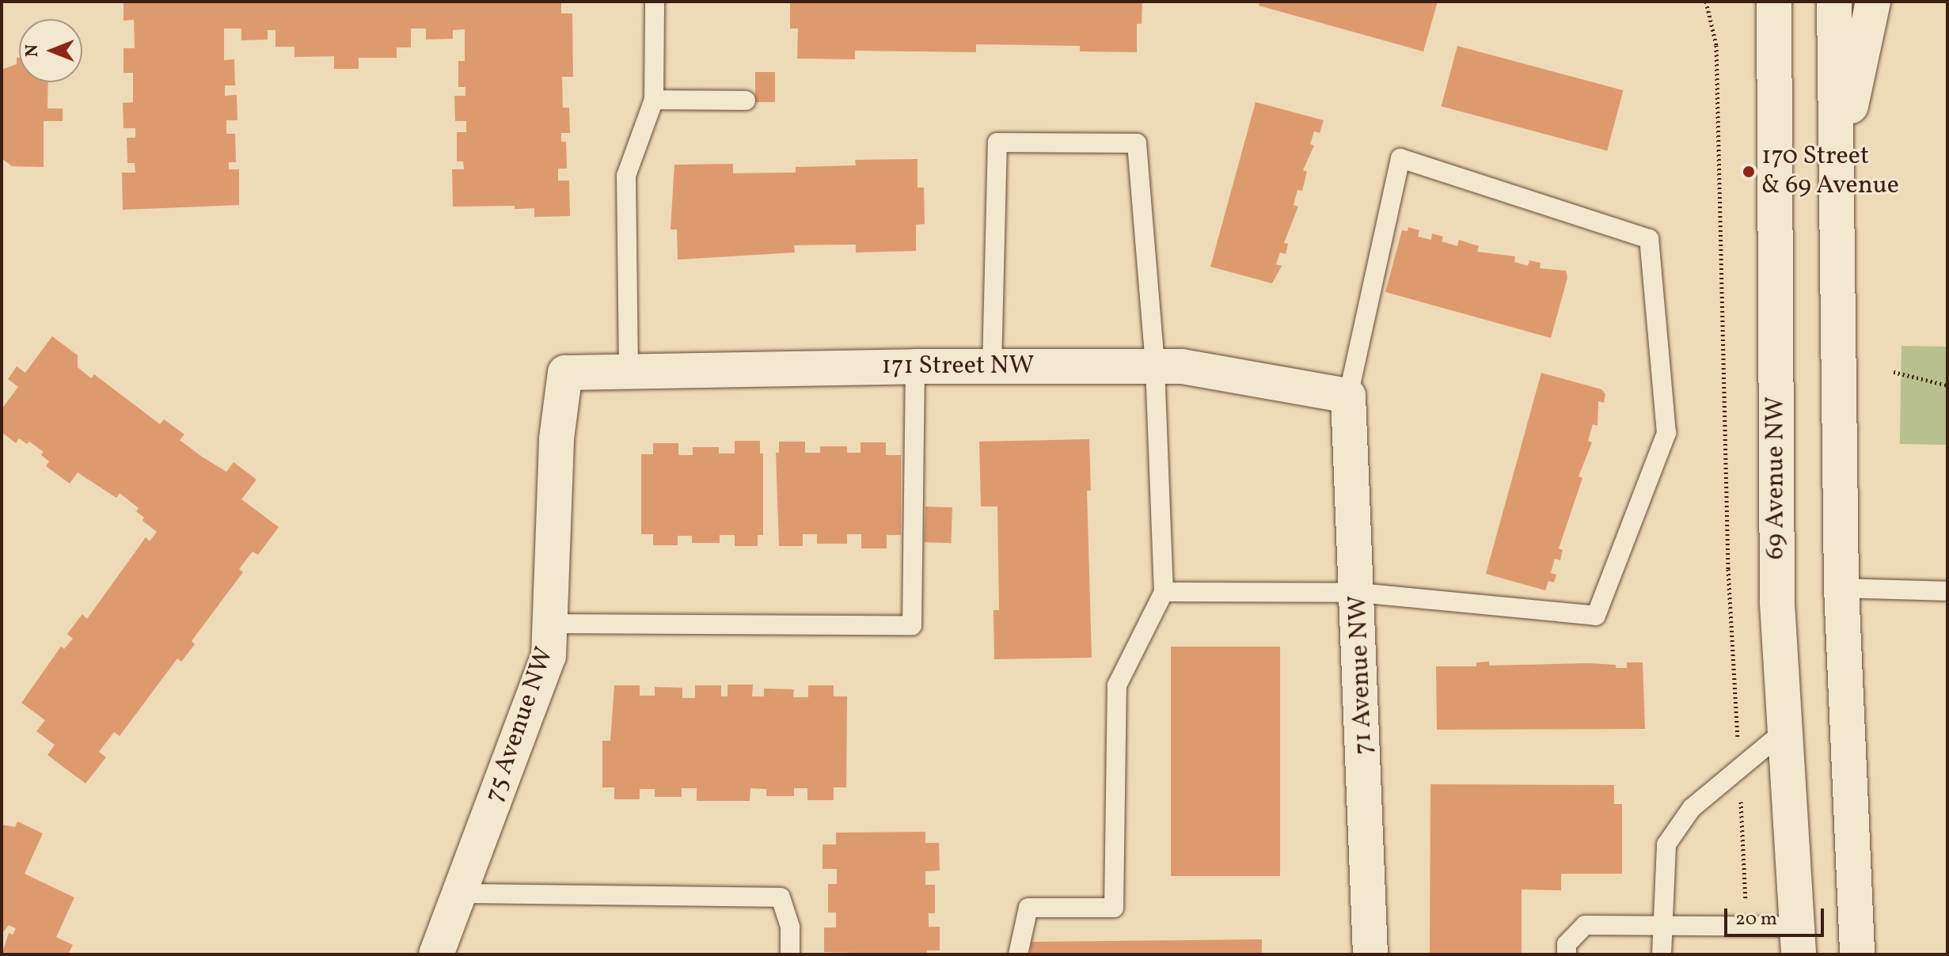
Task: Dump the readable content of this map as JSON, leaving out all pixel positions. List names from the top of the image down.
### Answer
{
  "streets": {
    "main road": [
      "171 Street NW",
      "69 Avenue NW",
      "71 Avenue NW",
      "75 Avenue NW"
    ]
  },
  "crossings": [
    ["171 Street NW", "71 Avenue NW"],
    ["171 Street NW", "75 Avenue NW"]
  ],
  "places": ["170 Street & 69 Avenue"],
  "scale_bar": "20 m",
  "north": "left"
}
